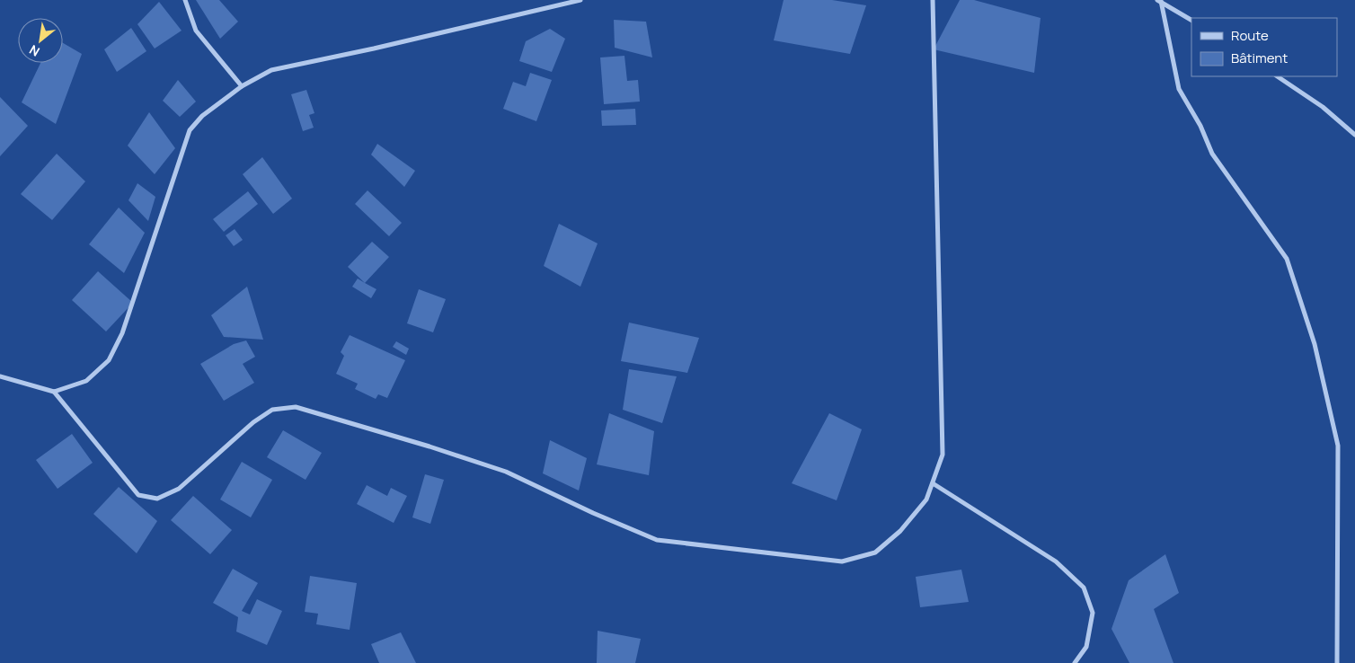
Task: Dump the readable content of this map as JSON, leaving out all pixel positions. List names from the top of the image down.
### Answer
{
  "legend": ["Route", "Bâtiment"],
  "north": "bottom left"
}
